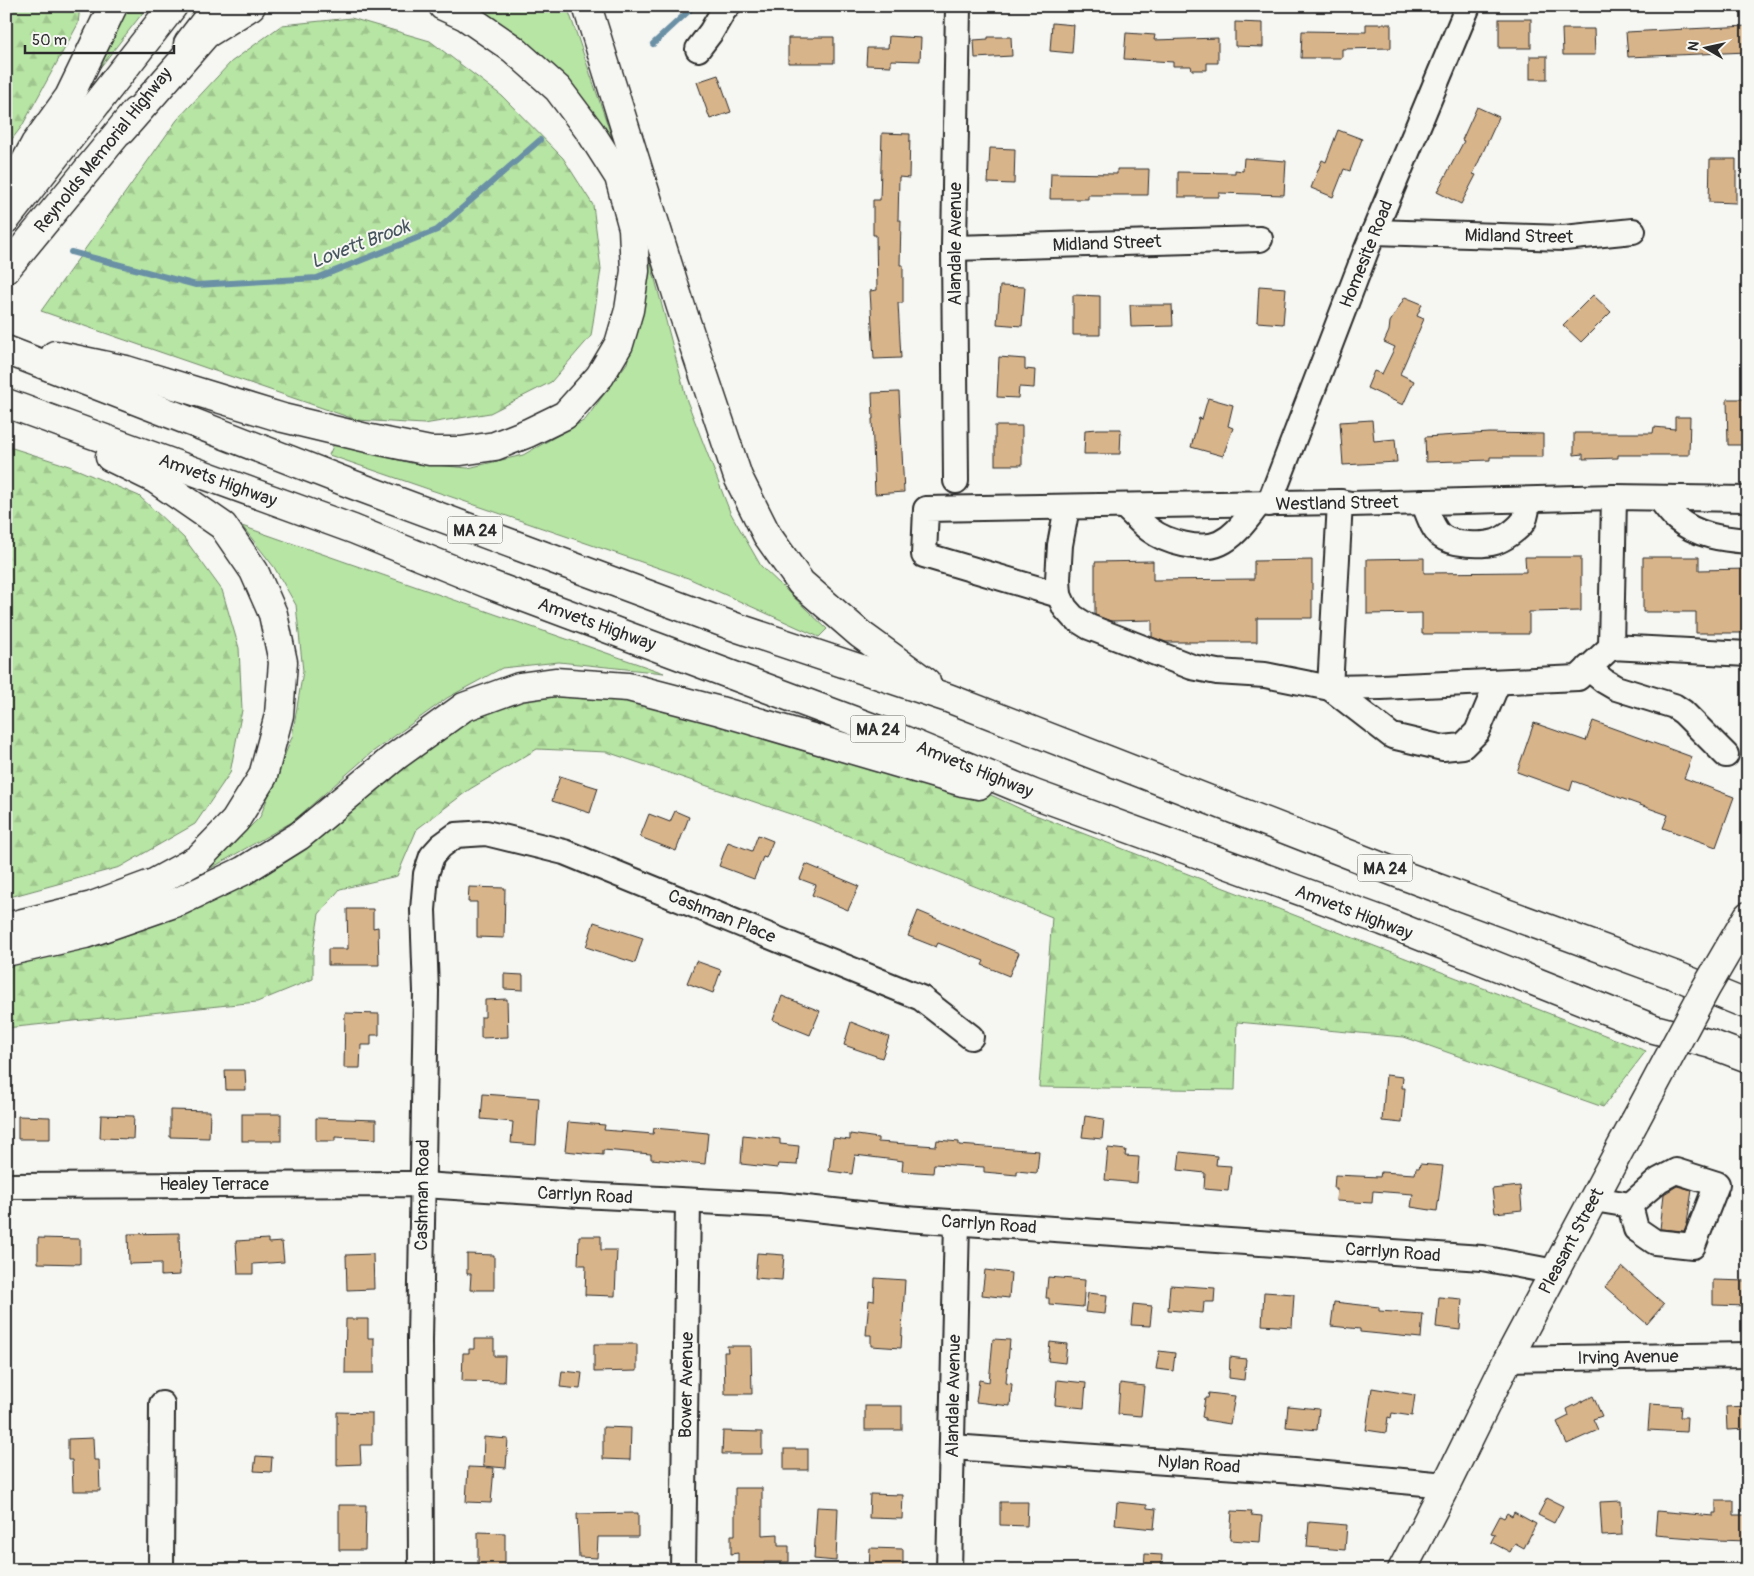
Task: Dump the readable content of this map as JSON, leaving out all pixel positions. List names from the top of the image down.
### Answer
{
  "streets": {
    "main road": [
      "Reynolds Memorial Highway",
      "Amvets Highway",
      "MA 24",
      "Pleasant Street"
    ],
    "street": [
      "Midland Street",
      "Alandale Avenue",
      "Homesite Road",
      "Westland Street",
      "Cashman Place",
      "Healey Terrace",
      "Cashman Road",
      "Carrlyn Road",
      "Irving Avenue",
      "Bower Avenue",
      "Nylan Road"
    ]
  },
  "crossings": [
    ["Midland Street", "Alandale Avenue"],
    ["Midland Street", "Homesite Road"],
    ["Alandale Avenue", "Carrlyn Road"],
    ["Alandale Avenue", "Nylan Road"],
    ["Homesite Road", "Westland Street"],
    ["Cashman Place", "Cashman Road"],
    ["Healey Terrace", "Cashman Road"],
    ["Healey Terrace", "Carrlyn Road"],
    ["Cashman Road", "Carrlyn Road"],
    ["Carrlyn Road", "Pleasant Street"],
    ["Carrlyn Road", "Bower Avenue"],
    ["Pleasant Street", "Irving Avenue"],
    ["Pleasant Street", "Nylan Road"]
  ],
  "water": ["Lovett Brook"],
  "scale_bar": "50 m",
  "north": "left"
}
